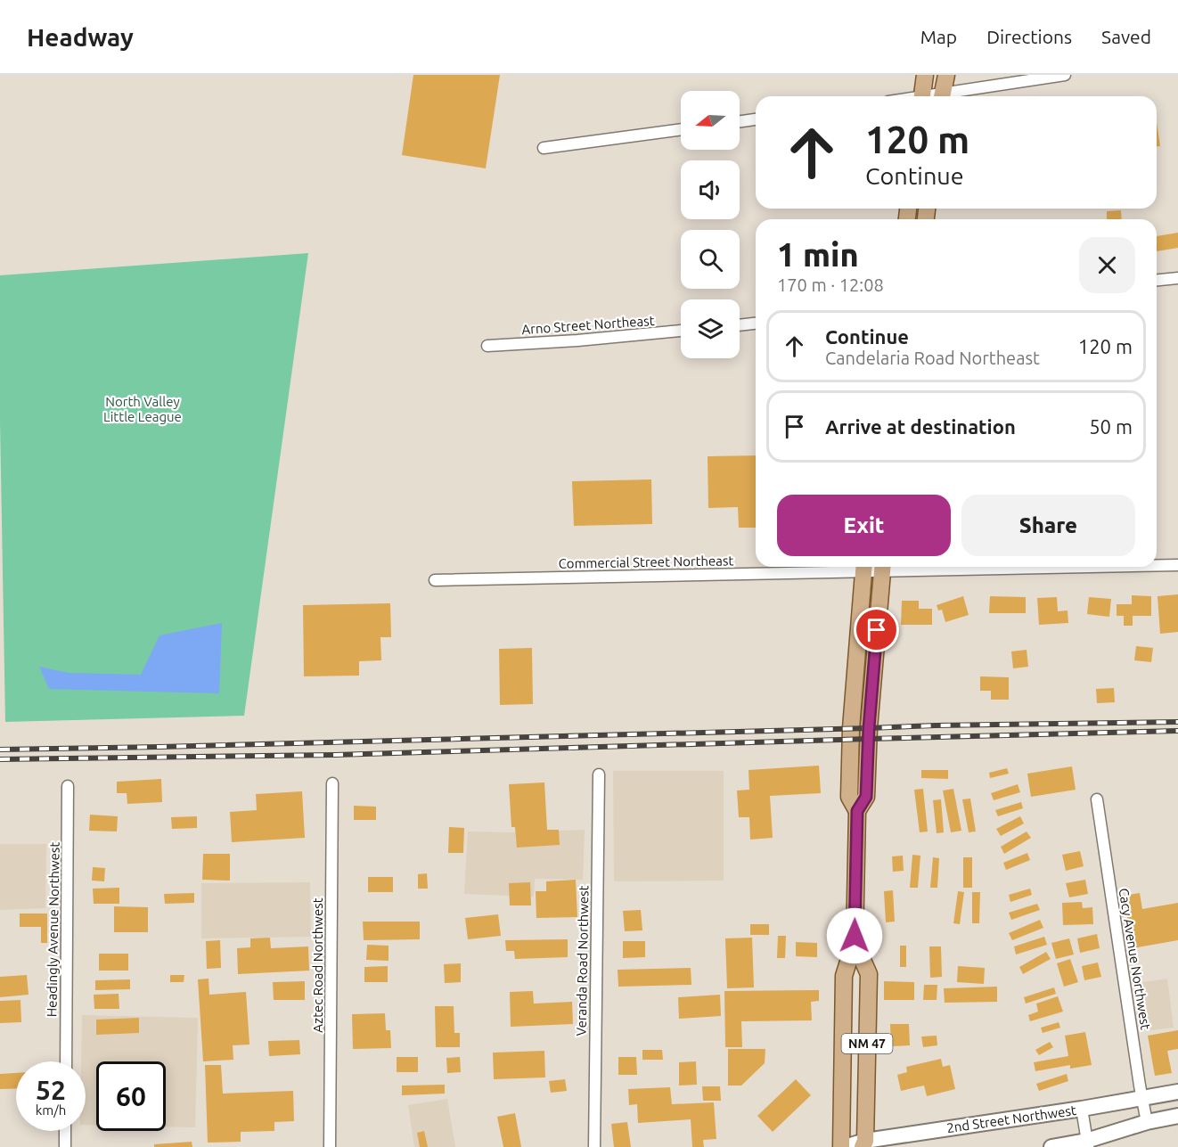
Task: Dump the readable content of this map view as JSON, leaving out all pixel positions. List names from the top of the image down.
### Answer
{
  "streets": {
    "main road": ["NM 47", "2nd Street Northwest"],
    "street": [
      "Arno Street Northeast",
      "Commercial Street Northeast",
      "Headingly Avenue Northwest",
      "Cacy Avenue Northwest",
      "Veranda Road Northwest",
      "Aztec Road Northwest"
    ]
  },
  "crossings": [
    ["Cacy Avenue Northwest", "2nd Street Northwest"],
    ["NM 47", "2nd Street Northwest"]
  ],
  "parks": ["North Valley Little League"],
  "north": "left",
  "page": {
    "header": "Headway",
    "nav": ["Map", "Directions", "Saved"],
    "turn": ["120 m", "Continue"],
    "heading": ["1 min", "170 m · 12:08"],
    "list": [
      {
        "name": "Continue",
        "note": "Candelaria Road Northeast",
        "value": "120 m"
      },
      {
        "name": "Arrive at destination",
        "value": "50 m"
      }
    ],
    "buttons": ["Exit", "Share"],
    "speed": "52 km/h",
    "limit": "60"
  }
}
